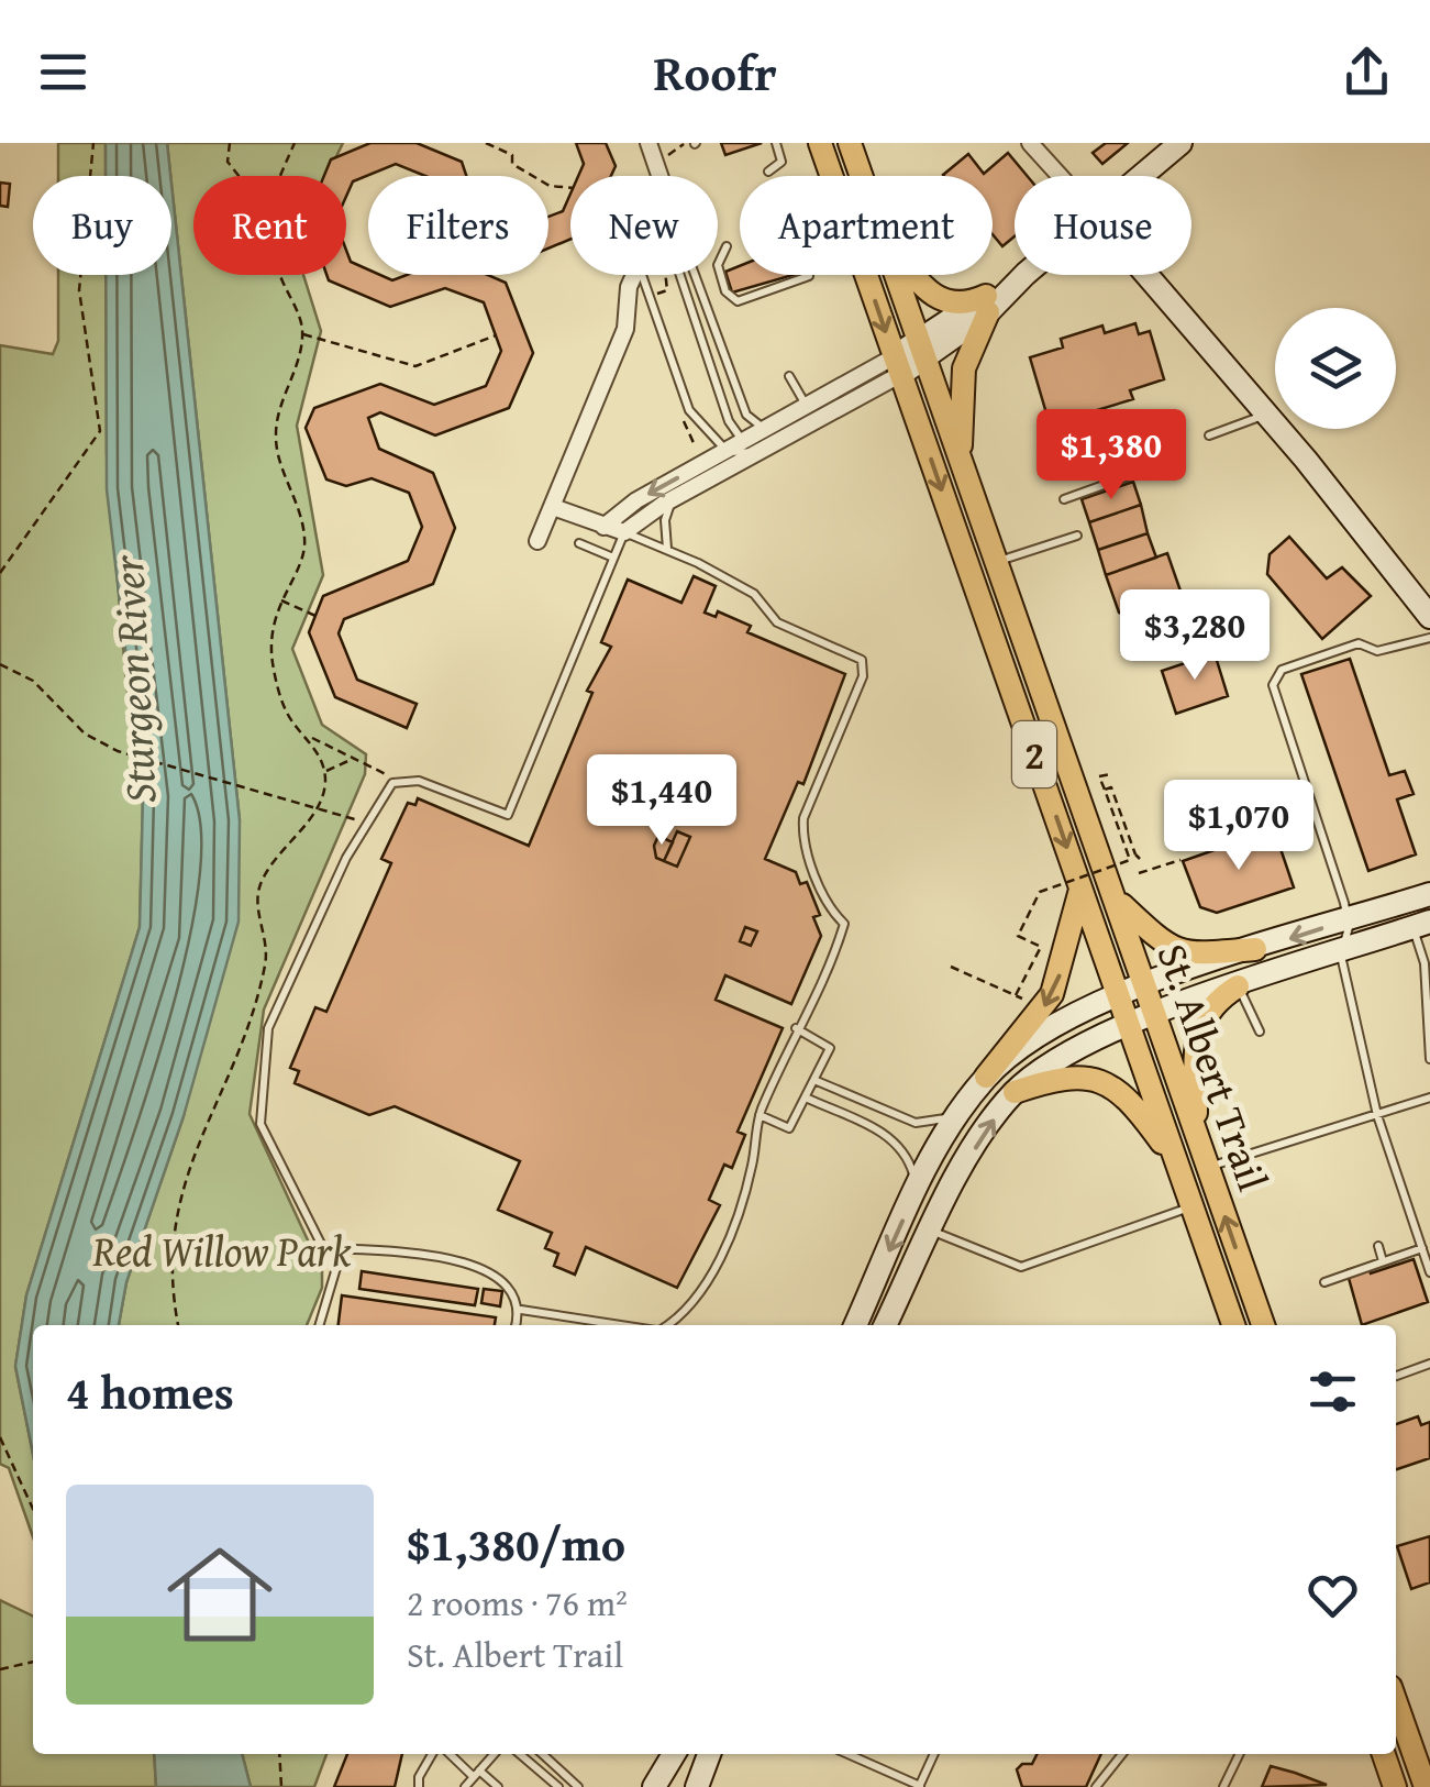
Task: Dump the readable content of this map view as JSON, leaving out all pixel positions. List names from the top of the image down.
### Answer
{
  "streets": {
    "main road": ["2", "St. Albert Trail"]
  },
  "water": ["Sturgeon River"],
  "parks": ["Red Willow Park"],
  "page": {
    "header": "Roofr",
    "chip": [
      "Buy",
      "Rent",
      "Filters",
      "New",
      "Apartment",
      "House"
    ],
    "price": [
      "$1,380",
      "$3,280",
      "$1,440",
      "$1,070"
    ],
    "heading": "4 homes",
    "list": [
      {
        "name": "$1,380/mo",
        "note": "2 rooms · 76 m² · St. Albert Trail"
      }
    ]
  }
}
